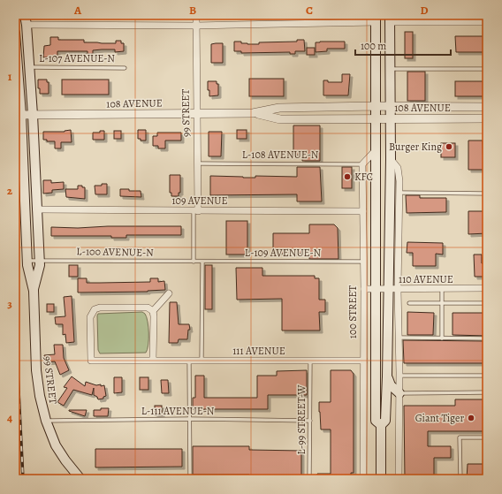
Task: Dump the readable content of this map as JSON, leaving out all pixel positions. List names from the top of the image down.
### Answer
{
  "streets": {
    "main road": ["99 STREET"],
    "street": [
      "108 AVENUE",
      "109 AVENUE",
      "110 AVENUE",
      "100 STREET",
      "111 AVENUE"
    ],
    "lane": [
      "L-107 AVENUE-N",
      "L-108 AVENUE-N",
      "L-100 AVENUE-N",
      "L-109 AVENUE-N",
      "L-111 AVENUE-N",
      "L-99 STREET-W"
    ]
  },
  "crossings": [
    ["108 AVENUE", "99 STREET"],
    ["99 STREET", "L-108 AVENUE-N"],
    ["99 STREET", "109 AVENUE"],
    ["99 STREET", "L-100 AVENUE-N"],
    ["99 STREET", "L-111 AVENUE-N"],
    ["L-108 AVENUE-N", "100 STREET"],
    ["109 AVENUE", "100 STREET"],
    ["L-100 AVENUE-N", "L-109 AVENUE-N"],
    ["L-109 AVENUE-N", "100 STREET"],
    ["110 AVENUE", "100 STREET"],
    ["100 STREET", "111 AVENUE"],
    ["111 AVENUE", "L-99 STREET-W"],
    ["L-111 AVENUE-N", "L-99 STREET-W"]
  ],
  "places": ["Burger King", "KFC", "Giant Tiger"],
  "scale_bar": "100 m",
  "grid": {
    "columns": [
      "A",
      "B",
      "C",
      "D"
    ],
    "rows": [
      "1",
      "2",
      "3",
      "4"
    ]
  }
}
